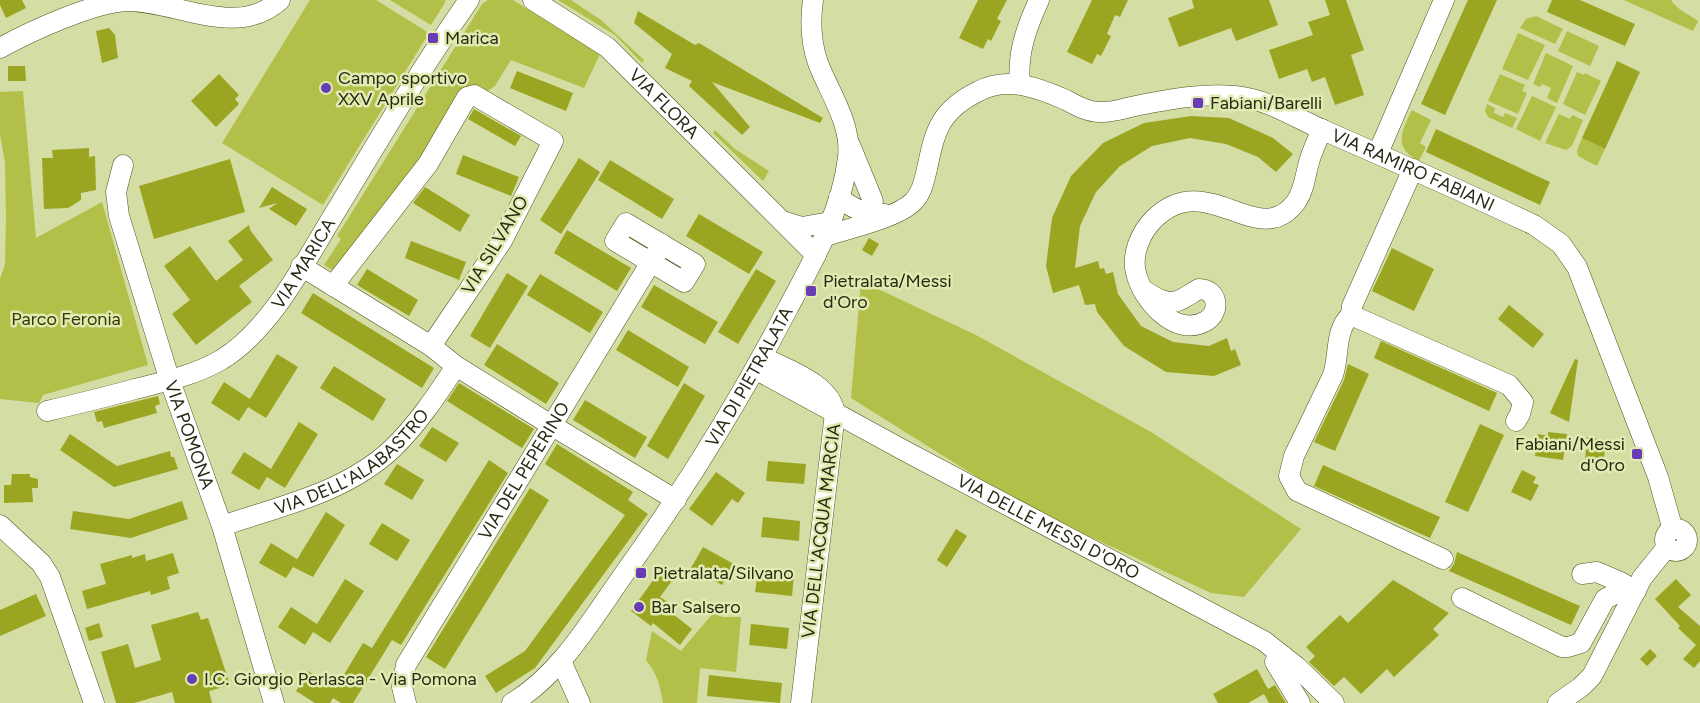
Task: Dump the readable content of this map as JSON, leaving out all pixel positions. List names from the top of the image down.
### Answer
{
  "streets": {
    "street": [
      "VIA FLORA",
      "VIA RAMIRO FABIANI",
      "VIA SILVANO",
      "VIA MARICA",
      "VIA DI PIETRALATA",
      "VIA POMONA",
      "VIA DELL'ALABASTRO",
      "VIA DEL PEPERINO",
      "VIA DELLE MESSI D'ORO",
      "VIA DELL'ACQUA MARCIA"
    ]
  },
  "crossings": [
    ["VIA FLORA", "VIA DI PIETRALATA"],
    ["VIA RAMIRO FABIANI", "VIA DI PIETRALATA"],
    ["VIA MARICA", "VIA POMONA"],
    ["VIA DI PIETRALATA", "VIA DELL'ACQUA MARCIA"],
    ["VIA POMONA", "VIA DELL'ALABASTRO"],
    ["VIA DELLE MESSI D'ORO", "VIA DELL'ACQUA MARCIA"]
  ],
  "parks": ["Parco Feronia"],
  "places": {
    "transit": [
      "Marica",
      "Fabiani/Barelli",
      "Pietralata/Messi d'Oro",
      "Fabiani/Messi d'Oro",
      "Pietralata/Silvano"
    ],
    "other": ["Campo sportivo XXV Aprile", "Bar Salsero", "I.C. Giorgio Perlasca - Via Pomona"]
  }
}
